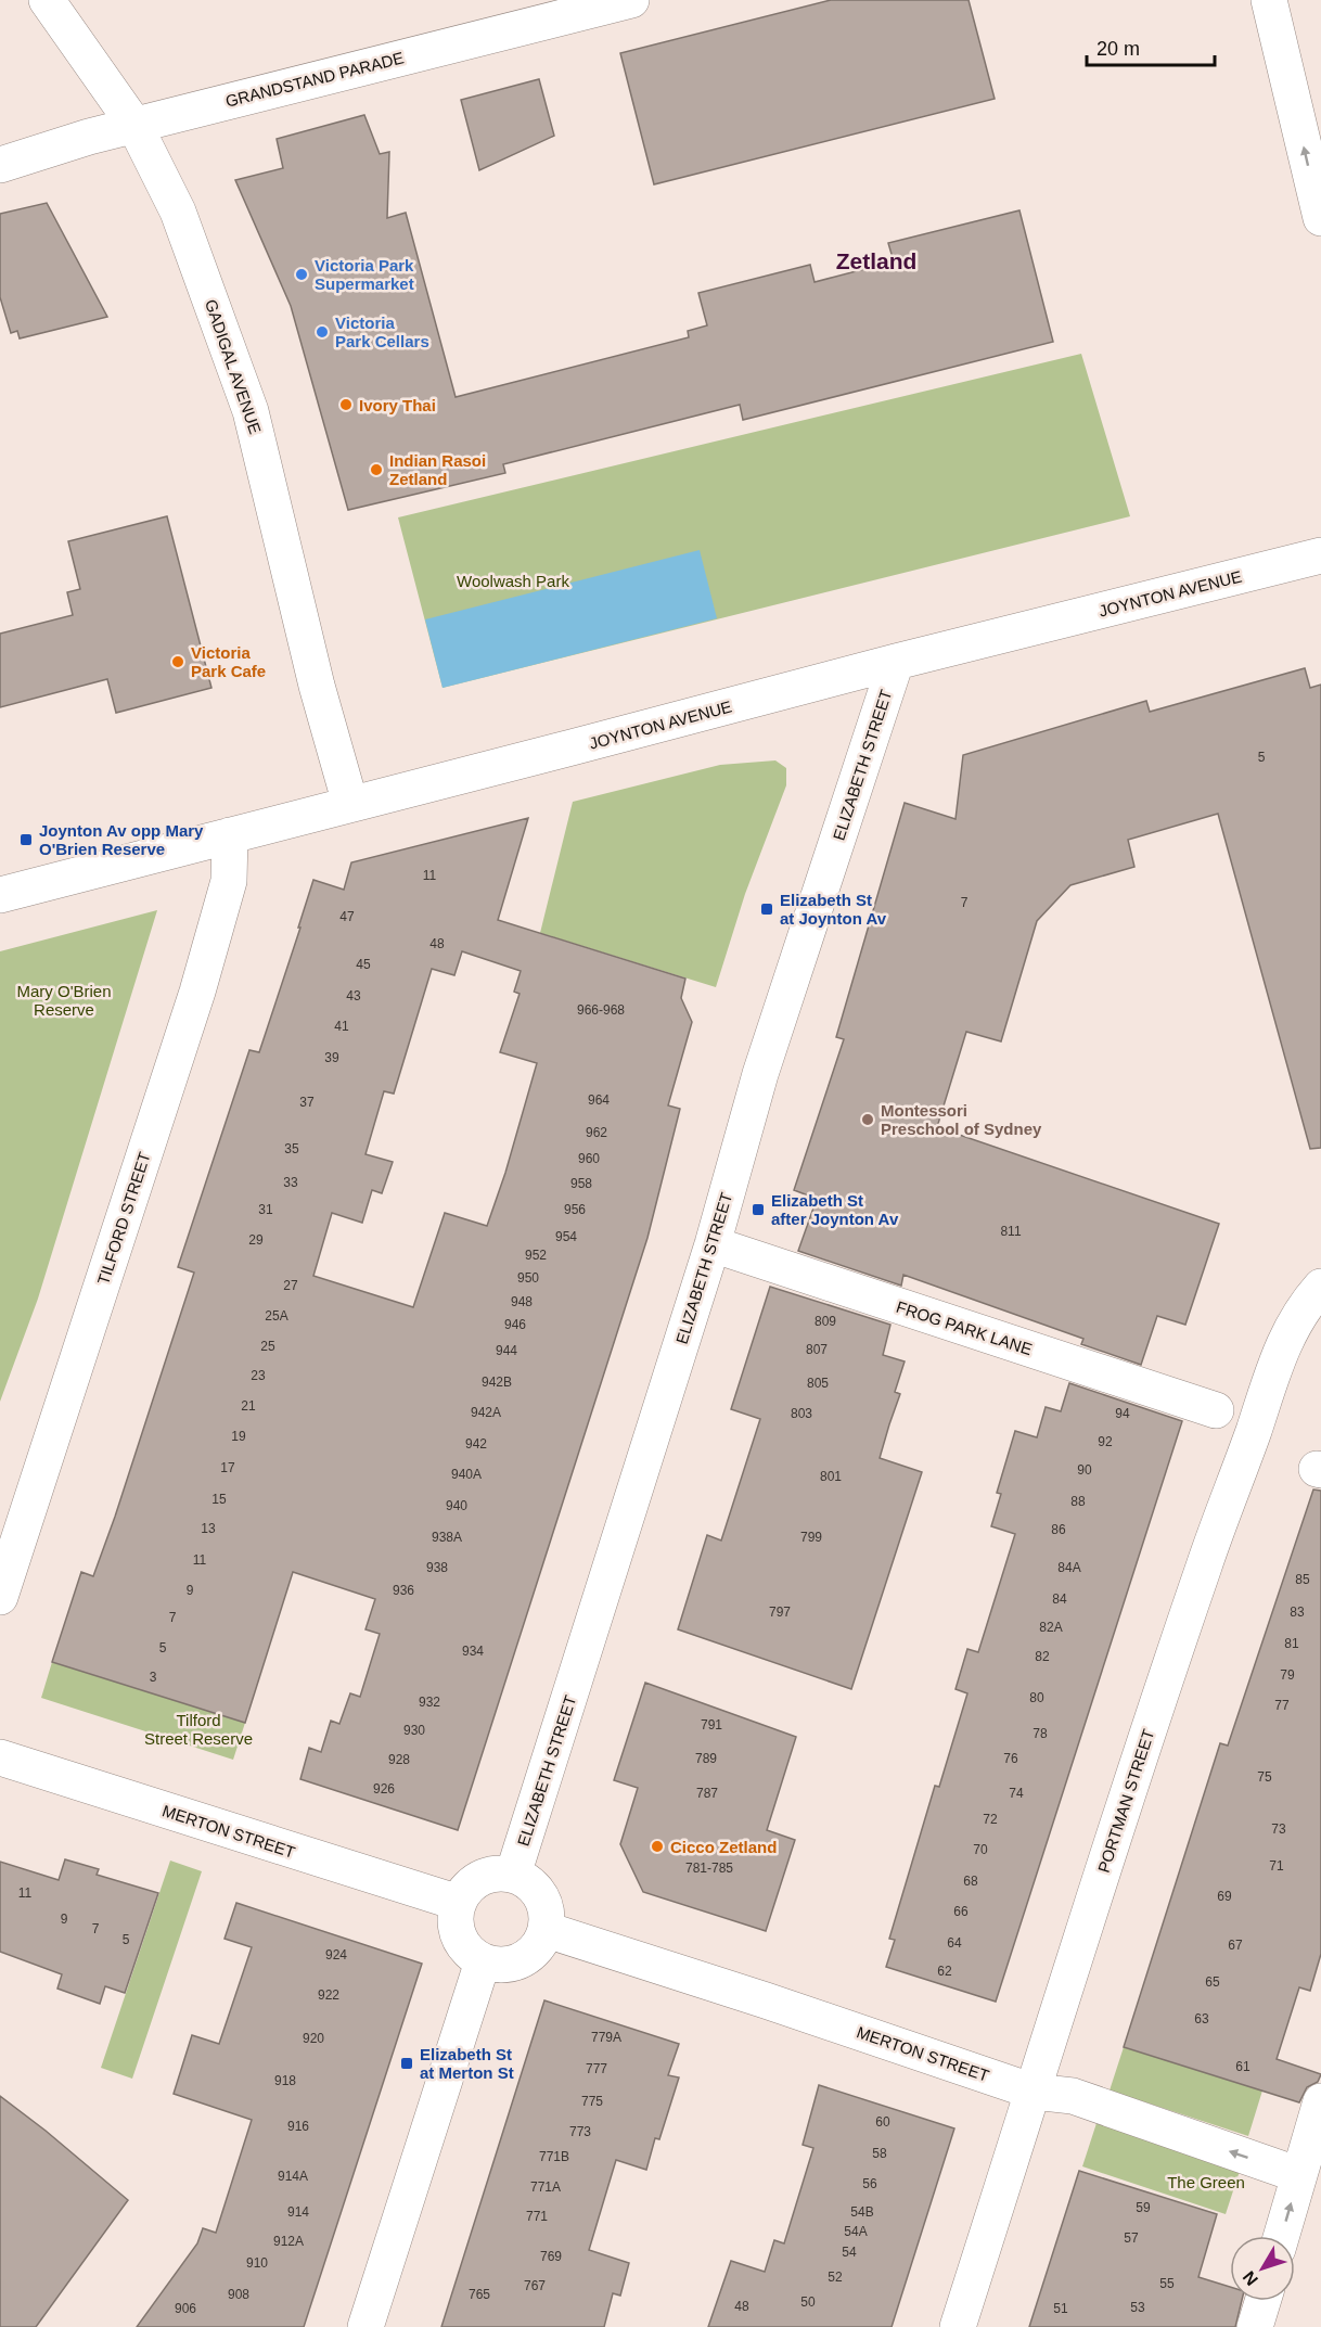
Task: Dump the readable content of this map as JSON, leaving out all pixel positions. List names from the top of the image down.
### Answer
{
  "streets": {
    "street": [
      "GRANDSTAND PARADE",
      "GADIGAL AVENUE",
      "JOYNTON AVENUE",
      "ELIZABETH STREET",
      "TILFORD STREET",
      "FROG PARK LANE",
      "PORTMAN STREET",
      "MERTON STREET"
    ]
  },
  "crossings": [
    ["GRANDSTAND PARADE", "GADIGAL AVENUE"],
    ["GADIGAL AVENUE", "JOYNTON AVENUE"],
    ["JOYNTON AVENUE", "ELIZABETH STREET"],
    ["JOYNTON AVENUE", "TILFORD STREET"],
    ["ELIZABETH STREET", "FROG PARK LANE"],
    ["ELIZABETH STREET", "MERTON STREET"],
    ["PORTMAN STREET", "MERTON STREET"]
  ],
  "districts": ["Zetland"],
  "parks": [
    "Woolwash Park",
    "Mary O'Brien Reserve",
    "Tilford Street Reserve",
    "The Green"
  ],
  "places": {
    "other": [
      "Victoria Park Supermarket",
      "Victoria Park Cellars",
      "Ivory Thai",
      "Indian Rasoi Zetland",
      "Victoria Park Cafe",
      "Montessori Preschool of Sydney",
      "Cicco Zetland"
    ],
    "transit": [
      "Joynton Av opp Mary O'Brien Reserve",
      "Elizabeth St at Joynton Av",
      "Elizabeth St after Joynton Av",
      "Elizabeth St at Merton St"
    ]
  },
  "house_numbers": [
    "5",
    "11",
    "7",
    "47",
    "48",
    "45",
    "43",
    "966-968",
    "41",
    "39",
    "964",
    "37",
    "962",
    "35",
    "960",
    "33",
    "958",
    "31",
    "956",
    "811",
    "954",
    "29",
    "952",
    "950",
    "27",
    "948",
    "25A",
    "809",
    "946",
    "25",
    "807",
    "944",
    "23",
    "942B",
    "805",
    "21",
    "942A",
    "803",
    "94",
    "19",
    "92",
    "942",
    "17",
    "90",
    "940A",
    "801",
    "15",
    "88",
    "940",
    "13",
    "86",
    "938A",
    "799",
    "11",
    "938",
    "84A",
    "85",
    "9",
    "936",
    "84",
    "797",
    "83",
    "7",
    "82A",
    "81",
    "5",
    "934",
    "82",
    "79",
    "3",
    "80",
    "932",
    "77",
    "791",
    "930",
    "78",
    "789",
    "76",
    "928",
    "75",
    "926",
    "787",
    "74",
    "72",
    "73",
    "70",
    "71",
    "781-785",
    "68",
    "11",
    "69",
    "66",
    "9",
    "7",
    "5",
    "64",
    "67",
    "924",
    "62",
    "65",
    "922",
    "63",
    "779A",
    "920",
    "61",
    "777",
    "918",
    "775",
    "60",
    "916",
    "773",
    "58",
    "771B",
    "914A",
    "56",
    "771A",
    "59",
    "914",
    "54B",
    "771",
    "54A",
    "57",
    "912A",
    "54",
    "769",
    "910",
    "52",
    "55",
    "767",
    "908",
    "765",
    "50",
    "48",
    "53",
    "906",
    "51"
  ],
  "scale_bar": "20 m",
  "north": "bottom left"
}
